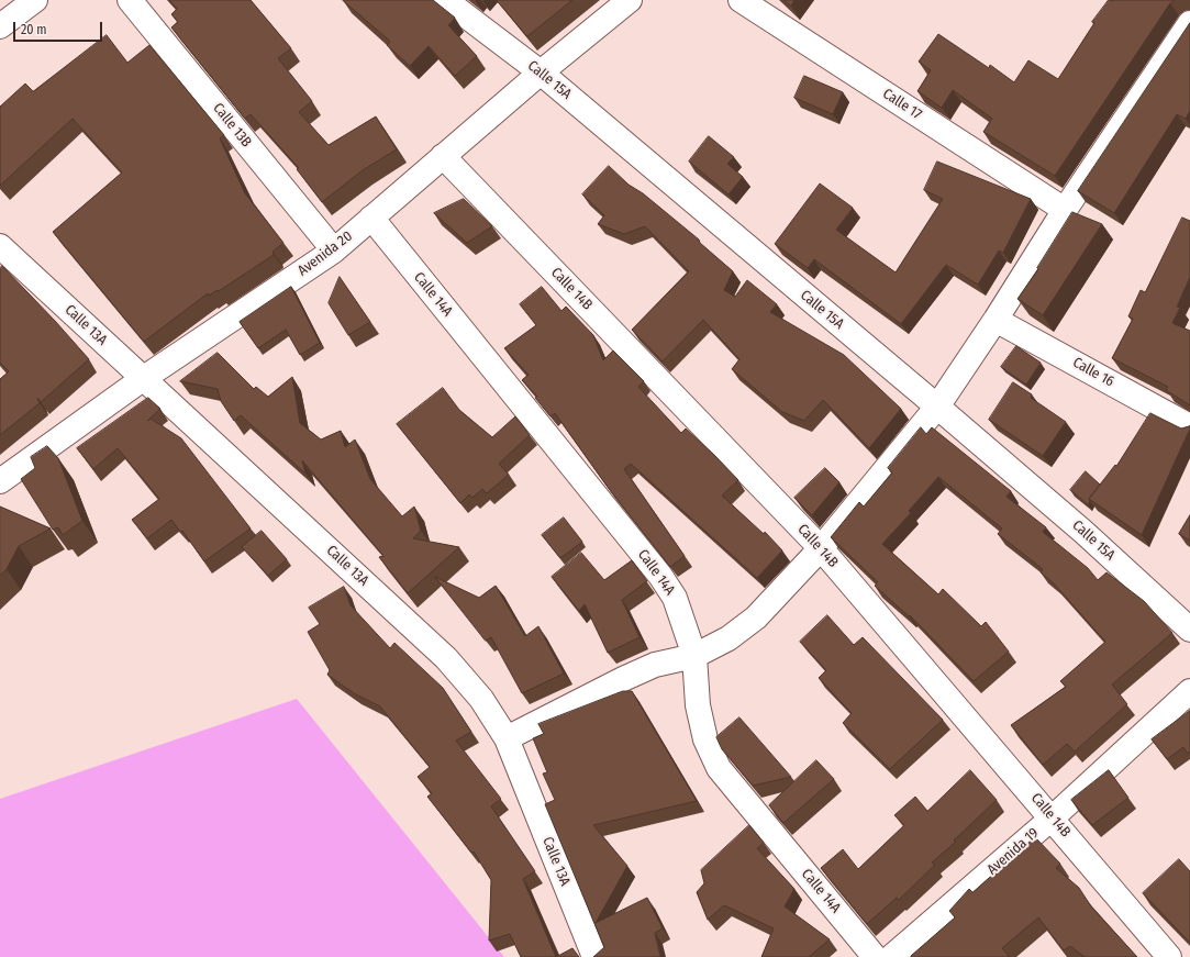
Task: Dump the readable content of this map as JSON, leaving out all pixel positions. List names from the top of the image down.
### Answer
{
  "streets": {
    "street": [
      "Calle 15A",
      "Calle 17",
      "Calle 13B",
      "Avenida 20",
      "Calle 14B",
      "Calle 14A",
      "Calle 13A",
      "Calle 16",
      "Avenida 19"
    ]
  },
  "crossings": [
    ["Calle 15A", "Avenida 20"],
    ["Calle 13B", "Avenida 20"],
    ["Avenida 20", "Calle 14B"],
    ["Avenida 20", "Calle 14A"],
    ["Avenida 20", "Calle 13A"],
    ["Calle 14B", "Avenida 19"]
  ],
  "scale_bar": "20 m"
}
